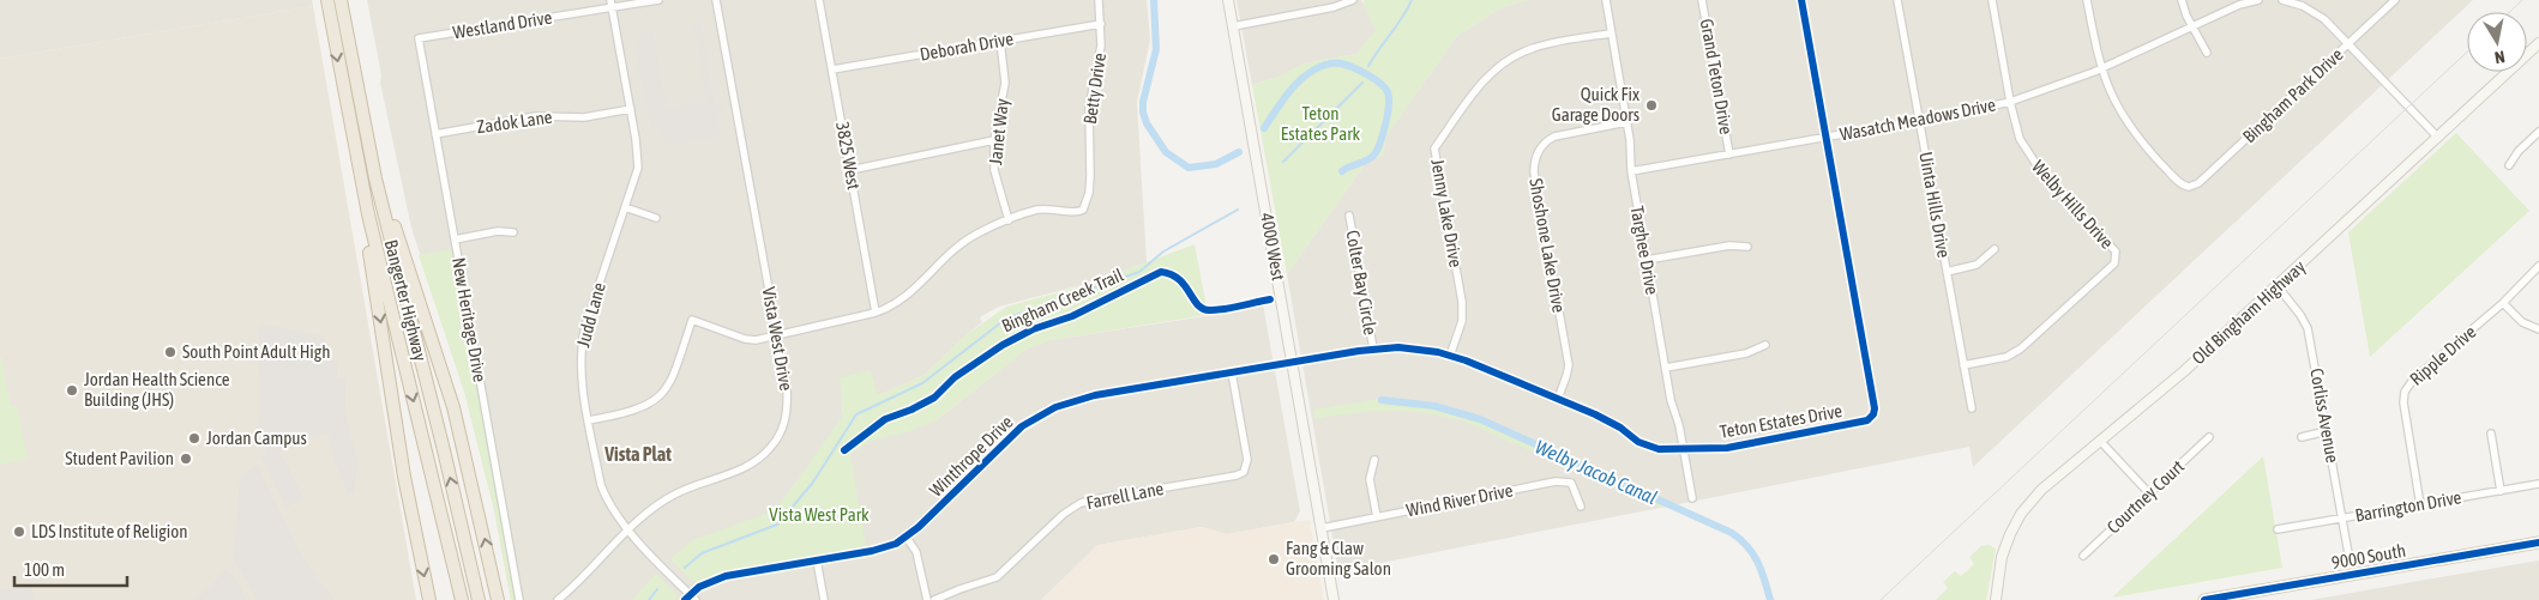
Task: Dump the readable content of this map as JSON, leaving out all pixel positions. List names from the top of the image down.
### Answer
{
  "streets": {
    "highway": ["Bangerter Highway"],
    "main road": ["4000 West", "Old Bingham Highway", "9000 South"],
    "street": [
      "Westland Drive",
      "Deborah Drive",
      "Grand Teton Drive",
      "Betty Drive",
      "Bingham Park Drive",
      "Wasatch Meadows Drive",
      "Zadok Lane",
      "Janet Way",
      "3825 West",
      "Uinta Hills Drive",
      "Welby Hills Drive",
      "Jenny Lake Drive",
      "Shoshone Lake Drive",
      "Targhee Drive",
      "Colter Bay Circle",
      "Judd Lane",
      "New Heritage Drive",
      "Vista West Drive",
      "Ripple Drive",
      "Corliss Avenue",
      "Teton Estates Drive",
      "Winthrope Drive",
      "Farrell Lane",
      "Courtney Court",
      "Wind River Drive",
      "Barrington Drive"
    ],
    "cycle path": ["Bingham Creek Trail"]
  },
  "crossings": [
    ["Westland Drive", "Judd Lane"],
    ["Westland Drive", "New Heritage Drive"],
    ["Deborah Drive", "Betty Drive"],
    ["Deborah Drive", "Janet Way"],
    ["Deborah Drive", "3825 West"],
    ["Grand Teton Drive", "Wasatch Meadows Drive"],
    ["Betty Drive", "Janet Way"],
    ["Bingham Park Drive", "Wasatch Meadows Drive"],
    ["Wasatch Meadows Drive", "Uinta Hills Drive"],
    ["Wasatch Meadows Drive", "Welby Hills Drive"],
    ["Wasatch Meadows Drive", "Targhee Drive"],
    ["Wasatch Meadows Drive", "Teton Estates Drive"],
    ["Zadok Lane", "Judd Lane"],
    ["Zadok Lane", "New Heritage Drive"],
    ["Uinta Hills Drive", "Welby Hills Drive"],
    ["Jenny Lake Drive", "Targhee Drive"],
    ["Jenny Lake Drive", "Teton Estates Drive"],
    ["Shoshone Lake Drive", "Targhee Drive"],
    ["Shoshone Lake Drive", "Teton Estates Drive"],
    ["4000 West", "Teton Estates Drive"],
    ["4000 West", "Winthrope Drive"],
    ["4000 West", "Wind River Drive"],
    ["Targhee Drive", "Teton Estates Drive"],
    ["Colter Bay Circle", "Teton Estates Drive"],
    ["Old Bingham Highway", "Corliss Avenue"],
    ["Judd Lane", "Vista West Drive"],
    ["Judd Lane", "Winthrope Drive"],
    ["Ripple Drive", "Barrington Drive"],
    ["Corliss Avenue", "Barrington Drive"],
    ["Teton Estates Drive", "Winthrope Drive"],
    ["Winthrope Drive", "Farrell Lane"]
  ],
  "districts": ["Vista Plat"],
  "water": ["Welby Jacob Canal"],
  "parks": ["Teton Estates Park", "Vista West Park"],
  "places": [
    "Quick Fix Garage Doors",
    "South Point Adult High",
    "Jordan Health Science Building (JHS)",
    "Jordan Campus",
    "Student Pavilion",
    "LDS Institute of Religion",
    "Fang & Claw Grooming Salon"
  ],
  "scale_bar": "100 m",
  "north": "bottom"
}
